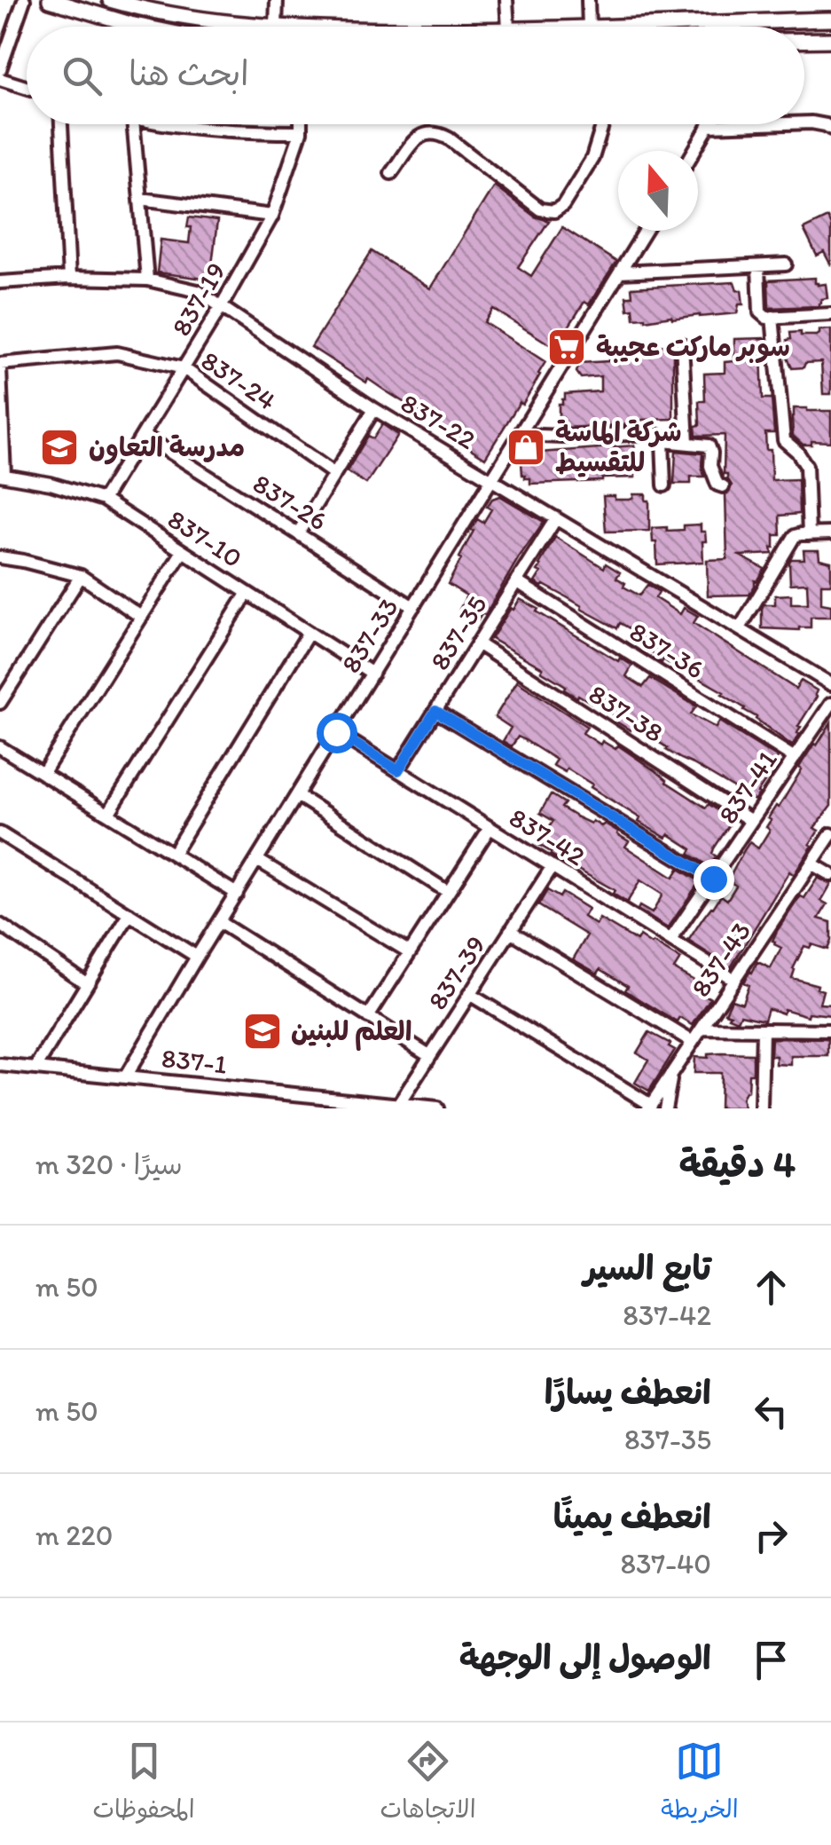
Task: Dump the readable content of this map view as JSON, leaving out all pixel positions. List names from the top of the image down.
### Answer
{
  "streets": {
    "street": [
      "837-19",
      "837-24",
      "837-22",
      "837-26",
      "837-10",
      "837-35",
      "837-33",
      "837-36",
      "837-38",
      "837-41",
      "837-42",
      "837-43",
      "837-39",
      "837-1"
    ]
  },
  "crossings": [
    ["837-19", "837-24"],
    ["837-19", "837-22"],
    ["837-19", "837-26"],
    ["837-19", "837-10"],
    ["837-22", "837-35"],
    ["837-22", "837-33"],
    ["837-26", "837-33"],
    ["837-10", "837-33"],
    ["837-35", "837-36"],
    ["837-35", "837-38"],
    ["837-35", "837-42"],
    ["837-33", "837-42"],
    ["837-33", "837-1"],
    ["837-36", "837-41"],
    ["837-38", "837-41"],
    ["837-41", "837-42"],
    ["837-42", "837-43"],
    ["837-42", "837-39"],
    ["837-39", "837-1"]
  ],
  "places": {
    "supermarket": ["سوبر ماركت عجيبة"],
    "school or university": ["مدرسة التعاون", "العلم للبنين"],
    "shop": ["شركة الماسة للتقسيط"]
  },
  "north": "top",
  "page": {
    "search": "ابحث هنا",
    "heading": ["4 دقيقة", "سيرًا · 320 m"],
    "list": [
      ["تابع السير", "837-42", "50 m"],
      ["انعطف يسارًا", "837-35", "50 m"],
      ["انعطف يمينًا", "837-40", "220 m"],
      "الوصول إلى الوجهة"
    ],
    "nav": ["الخريطة", "الاتجاهات", "المحفوظات"]
  }
}
